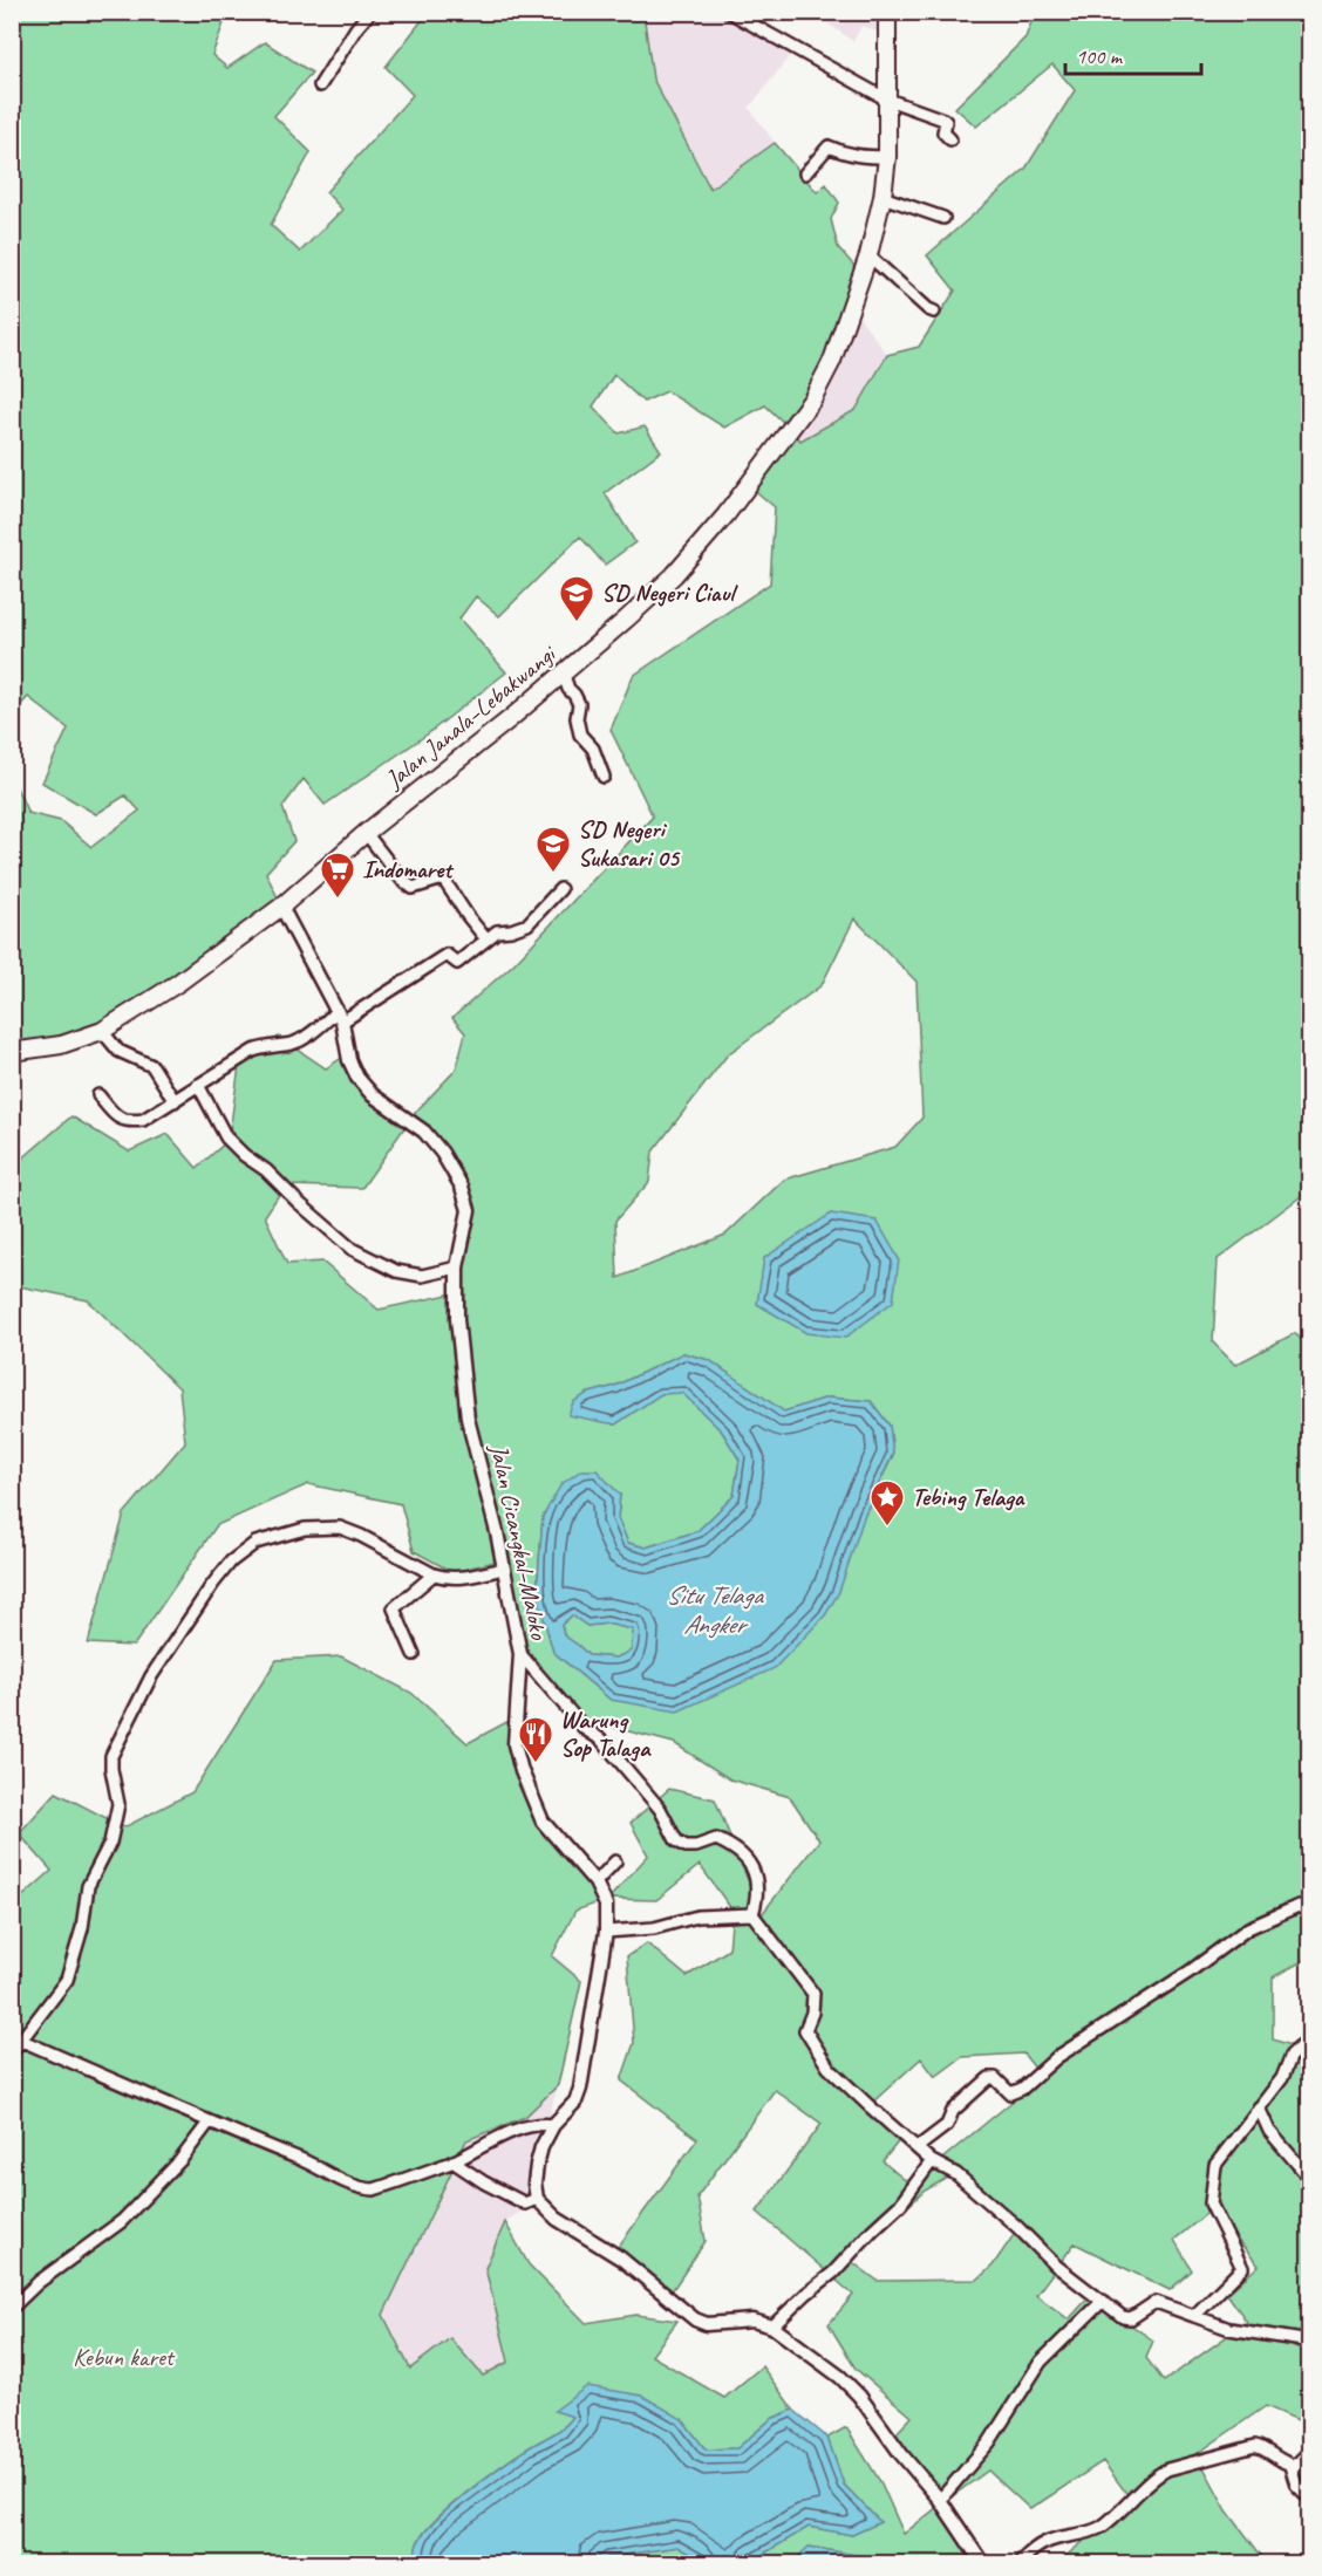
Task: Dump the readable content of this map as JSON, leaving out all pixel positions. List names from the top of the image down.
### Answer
{
  "streets": {
    "main road": ["Jalan Janala–Lebakwangi"],
    "street": ["Jalan Cicangkal–Maloko"]
  },
  "crossings": [
    ["Jalan Janala–Lebakwangi", "Jalan Cicangkal–Maloko"]
  ],
  "water": ["Situ Telaga Angker"],
  "parks": ["Kebun karet"],
  "places": {
    "school or university": ["SD Negeri Ciaul", "SD Negeri Sukasari 05"],
    "supermarket": ["Indomaret"],
    "place": ["Tebing Telaga"],
    "restaurant": ["Warung Sop Talaga"]
  },
  "scale_bar": "100 m"
}
